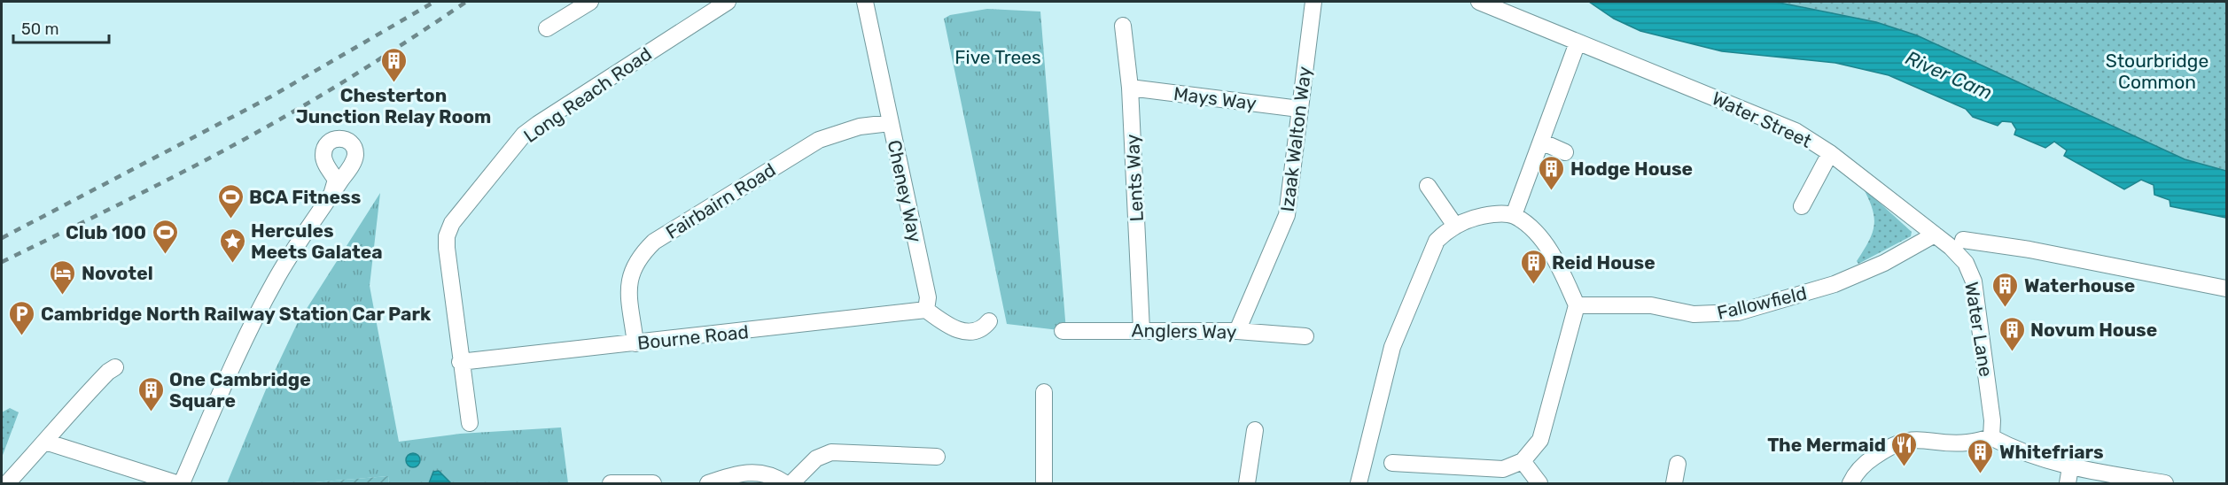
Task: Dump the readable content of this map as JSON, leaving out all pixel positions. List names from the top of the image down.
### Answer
{
  "streets": {
    "street": [
      "Long Reach Road",
      "Mays Way",
      "Water Street",
      "Izaak Walton Way",
      "Lents Way",
      "Cheney Way",
      "Fairbairn Road",
      "Fallowfield",
      "Water Lane",
      "Anglers Way",
      "Bourne Road"
    ]
  },
  "crossings": [
    ["Long Reach Road", "Bourne Road"],
    ["Mays Way", "Izaak Walton Way"],
    ["Mays Way", "Lents Way"],
    ["Water Street", "Fallowfield"],
    ["Water Street", "Water Lane"],
    ["Izaak Walton Way", "Anglers Way"],
    ["Lents Way", "Anglers Way"],
    ["Cheney Way", "Fairbairn Road"],
    ["Cheney Way", "Bourne Road"],
    ["Fairbairn Road", "Bourne Road"],
    ["Fallowfield", "Water Lane"]
  ],
  "water": ["River Cam"],
  "parks": ["Five Trees", "Stourbridge Common"],
  "places": {
    "building": [
      "Chesterton Junction Relay Room",
      "Hodge House",
      "Reid House",
      "Waterhouse",
      "Novum House",
      "One Cambridge Square",
      "Whitefriars"
    ],
    "sports": ["BCA Fitness", "Club 100"],
    "place": ["Hercules Meets Galatea"],
    "hotel": ["Novotel"],
    "parking": ["Cambridge North Railway Station Car Park"],
    "restaurant": ["The Mermaid"]
  },
  "scale_bar": "50 m"
}
